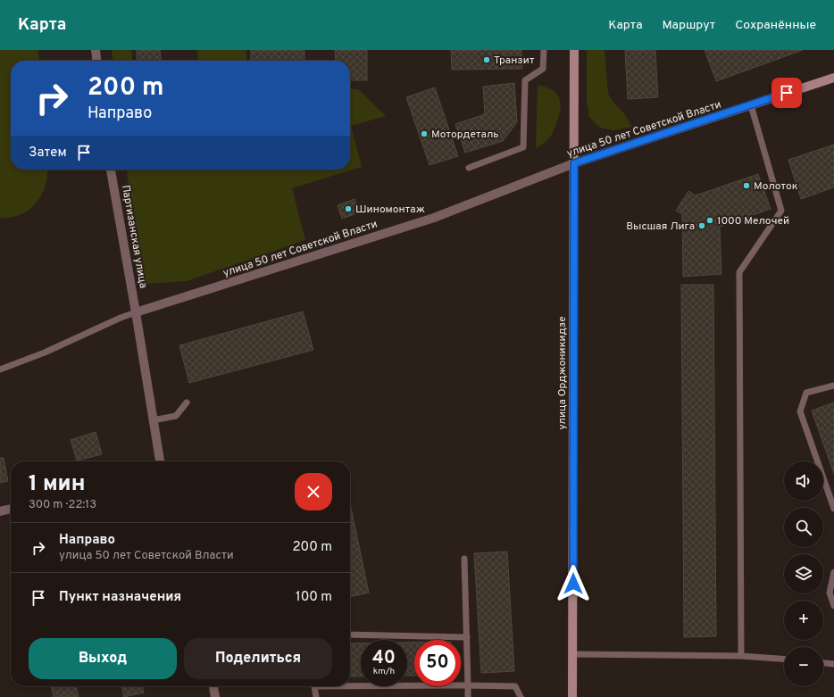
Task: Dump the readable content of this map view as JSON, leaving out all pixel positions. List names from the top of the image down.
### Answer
{
  "streets": {
    "main road": ["улица 50 лет Советской Власти", "улица Орджоникидзе"],
    "street": ["Партизанская улица"]
  },
  "crossings": [
    ["улица 50 лет Советской Власти", "Партизанская улица"],
    ["улица 50 лет Советской Власти", "улица Орджоникидзе"]
  ],
  "places": [
    "Транзит",
    "Мотордеталь",
    "Молоток",
    "Шиномонтаж",
    "1000 Мелочей",
    "Высшая Лига"
  ],
  "page": {
    "header": "Карта",
    "nav": ["Карта", "Маршрут", "Сохранённые"],
    "turn": ["200 m", "Направо"],
    "then": "Затем",
    "map_buttons": ["+", "−"],
    "heading": ["1 мин", "300 m · 22:13"],
    "list": [
      {
        "name": "Направо",
        "note": "улица 50 лет Советской Власти",
        "value": "200 m"
      },
      {
        "name": "Пункт назначения",
        "value": "100 m"
      }
    ],
    "buttons": ["Выход", "Поделиться"],
    "speed": "40 km/h",
    "limit": "50"
  }
}
